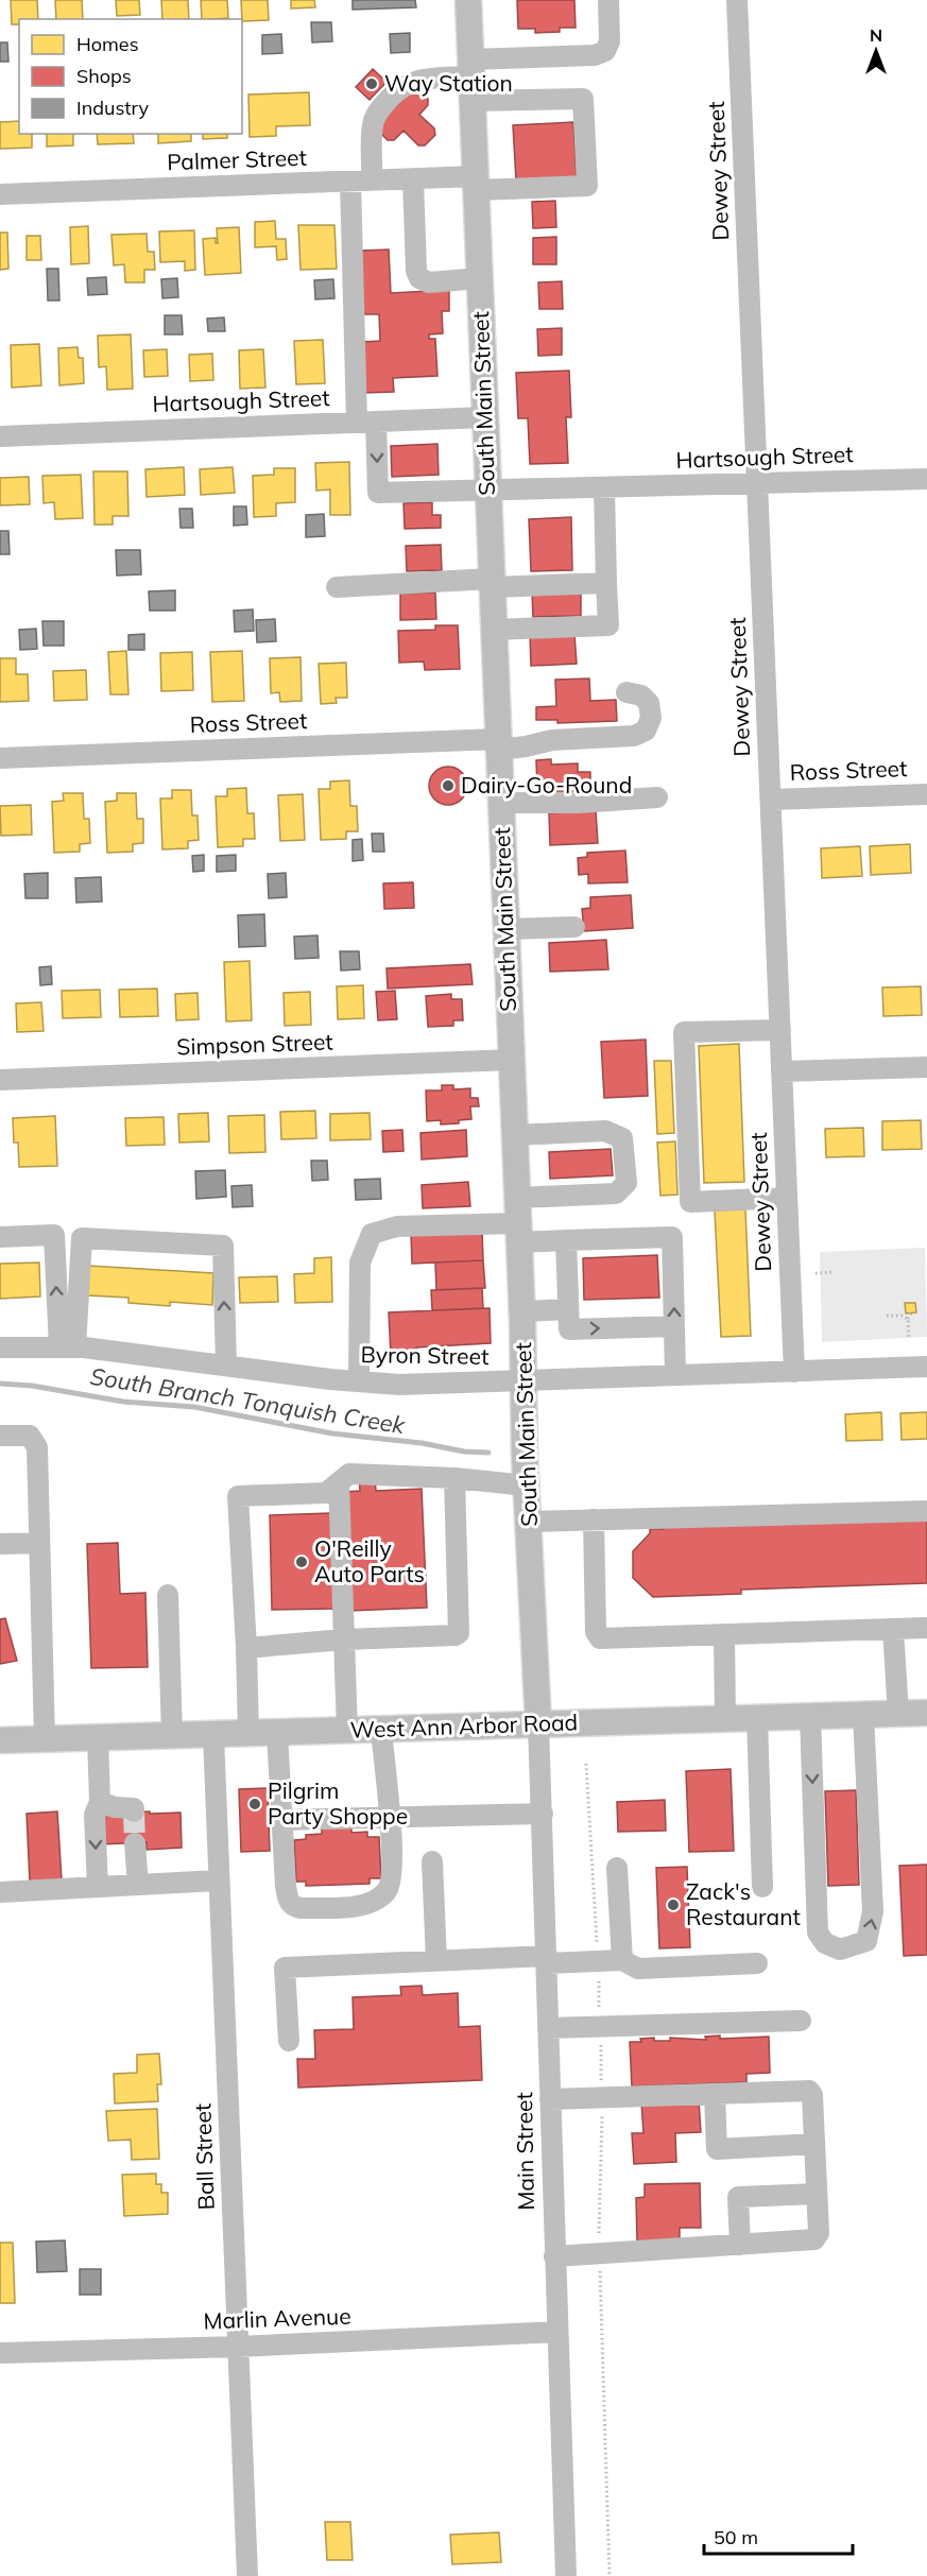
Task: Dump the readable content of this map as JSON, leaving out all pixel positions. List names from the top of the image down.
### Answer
{
  "streets": {
    "main road": ["South Main Street", "West Ann Arbor Road"],
    "street": [
      "Palmer Street",
      "Dewey Street",
      "Hartsough Street",
      "Ross Street",
      "Simpson Street",
      "Byron Street",
      "Main Street",
      "Ball Street",
      "Marlin Avenue"
    ]
  },
  "crossings": [
    ["Palmer Street", "South Main Street"],
    ["Dewey Street", "Hartsough Street"],
    ["Dewey Street", "Ross Street"],
    ["Dewey Street", "Byron Street"],
    ["Hartsough Street", "South Main Street"],
    ["South Main Street", "Ross Street"],
    ["South Main Street", "Simpson Street"],
    ["South Main Street", "Byron Street"],
    ["South Main Street", "West Ann Arbor Road"],
    ["South Main Street", "Main Street"],
    ["West Ann Arbor Road", "Main Street"],
    ["West Ann Arbor Road", "Ball Street"],
    ["Main Street", "Marlin Avenue"],
    ["Ball Street", "Marlin Avenue"]
  ],
  "water": ["South Branch Tonquish Creek"],
  "places": [
    "Way Station",
    "Dairy-Go-Round",
    "O'Reilly Auto Parts",
    "Pilgrim Party Shoppe",
    "Zack's Restaurant"
  ],
  "legend": ["Homes", "Shops", "Industry"],
  "scale_bar": "50 m",
  "north": "top"
}
